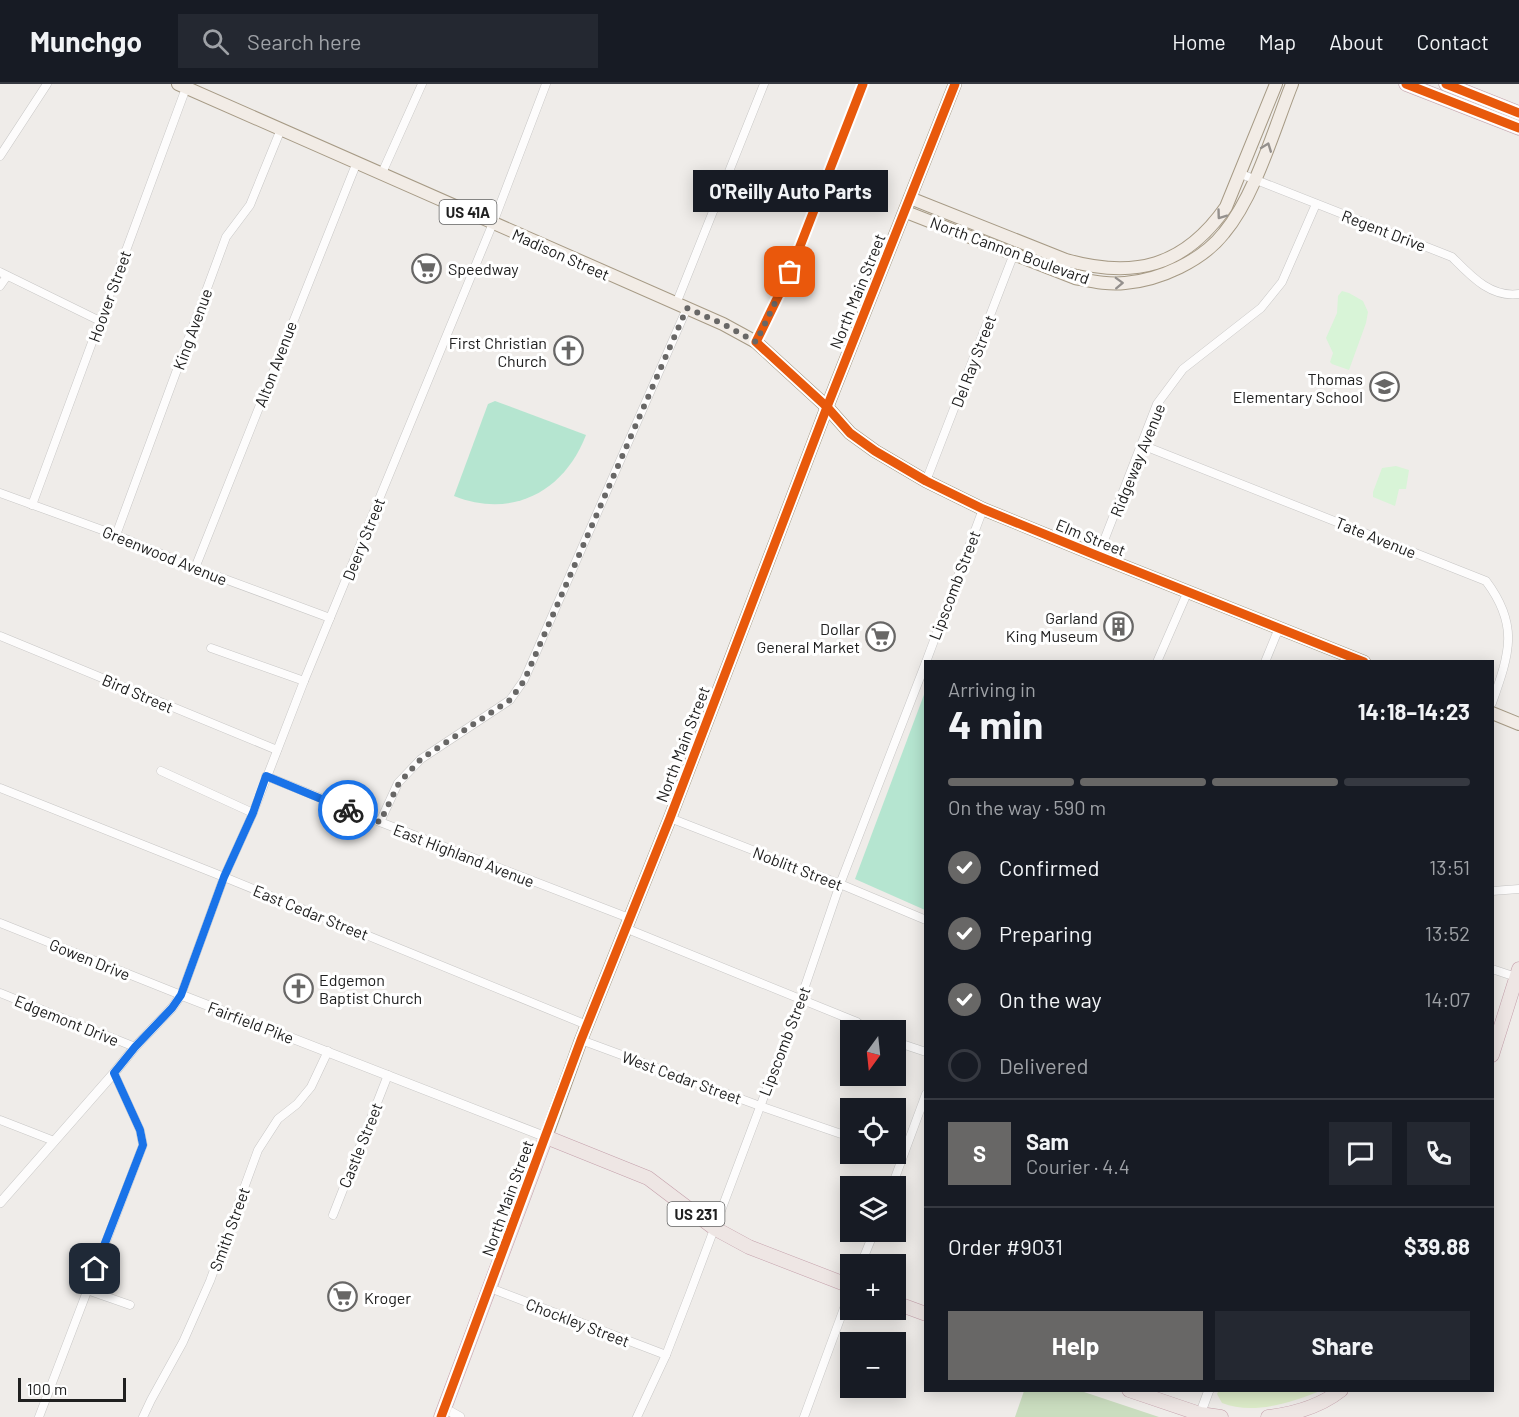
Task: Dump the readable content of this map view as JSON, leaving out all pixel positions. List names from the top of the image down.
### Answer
{
  "streets": {
    "highway": ["North Main Street", "US 231"],
    "main road": [
      "US 41A",
      "North Cannon Boulevard",
      "Madison Street",
      "Elm Street"
    ],
    "street": [
      "Regent Drive",
      "Hoover Street",
      "King Avenue",
      "Del Ray Street",
      "Alton Avenue",
      "Ridgeway Avenue",
      "Tate Avenue",
      "Deery Street",
      "Greenwood Avenue",
      "Lipscomb Street",
      "Bird Street",
      "East Highland Avenue",
      "Noblitt Street",
      "East Cedar Street",
      "Gowen Drive",
      "Edgemont Drive",
      "Fairfield Pike",
      "West Cedar Street",
      "Castle Street",
      "Smith Street",
      "Chockley Street"
    ]
  },
  "crossings": [
    ["Regent Drive", "North Cannon Boulevard"],
    ["Regent Drive", "Ridgeway Avenue"],
    ["North Cannon Boulevard", "North Main Street"],
    ["North Cannon Boulevard", "Del Ray Street"],
    ["Madison Street", "North Main Street"],
    ["Madison Street", "Hoover Street"],
    ["Madison Street", "King Avenue"],
    ["Madison Street", "Alton Avenue"],
    ["Madison Street", "Elm Street"],
    ["Madison Street", "Deery Street"],
    ["North Main Street", "Elm Street"],
    ["North Main Street", "East Highland Avenue"],
    ["North Main Street", "Noblitt Street"],
    ["North Main Street", "East Cedar Street"],
    ["North Main Street", "Fairfield Pike"],
    ["North Main Street", "West Cedar Street"],
    ["North Main Street", "US 231"],
    ["North Main Street", "Chockley Street"],
    ["Hoover Street", "Greenwood Avenue"],
    ["King Avenue", "Greenwood Avenue"],
    ["Del Ray Street", "Elm Street"],
    ["Alton Avenue", "Greenwood Avenue"],
    ["Ridgeway Avenue", "Elm Street"],
    ["Ridgeway Avenue", "Tate Avenue"],
    ["Elm Street", "Lipscomb Street"],
    ["Deery Street", "Greenwood Avenue"],
    ["Deery Street", "Bird Street"],
    ["Deery Street", "East Highland Avenue"],
    ["Deery Street", "East Cedar Street"],
    ["Deery Street", "Gowen Drive"],
    ["Deery Street", "Fairfield Pike"],
    ["Lipscomb Street", "East Highland Avenue"],
    ["Lipscomb Street", "Noblitt Street"],
    ["Lipscomb Street", "West Cedar Street"],
    ["Lipscomb Street", "US 231"],
    ["Lipscomb Street", "Chockley Street"],
    ["Gowen Drive", "Fairfield Pike"],
    ["Fairfield Pike", "Castle Street"],
    ["Fairfield Pike", "US 231"],
    ["Fairfield Pike", "Smith Street"]
  ],
  "places": {
    "supermarket": ["Speedway", "Dollar General Market", "Kroger"],
    "other": ["O'Reilly Auto Parts"],
    "church": ["First Christian Church", "Edgemon Baptist Church"],
    "school or university": ["Thomas Elementary School"],
    "building": ["Garland King Museum"]
  },
  "scale_bar": "100 m",
  "north": "bottom",
  "page": {
    "header": "Munchgo",
    "search": "Search here",
    "nav": [
      "Home",
      "Map",
      "About",
      "Contact"
    ],
    "bubble": "O'Reilly Auto Parts",
    "heading": ["4 min", "Arriving in", "14:18–14:23"],
    "panel": [
      "Sam",
      "Courier · 4.4",
      "Order #9031",
      "$39.88"
    ],
    "bar": "On the way · 590 m",
    "list": [
      ["Confirmed", "13:51"],
      ["Preparing", "13:52"],
      ["On the way", "14:07"],
      "Delivered"
    ],
    "map_buttons": ["+", "−"],
    "round": "S",
    "buttons": ["Help", "Share"],
    "scale": "100 m"
  }
}
